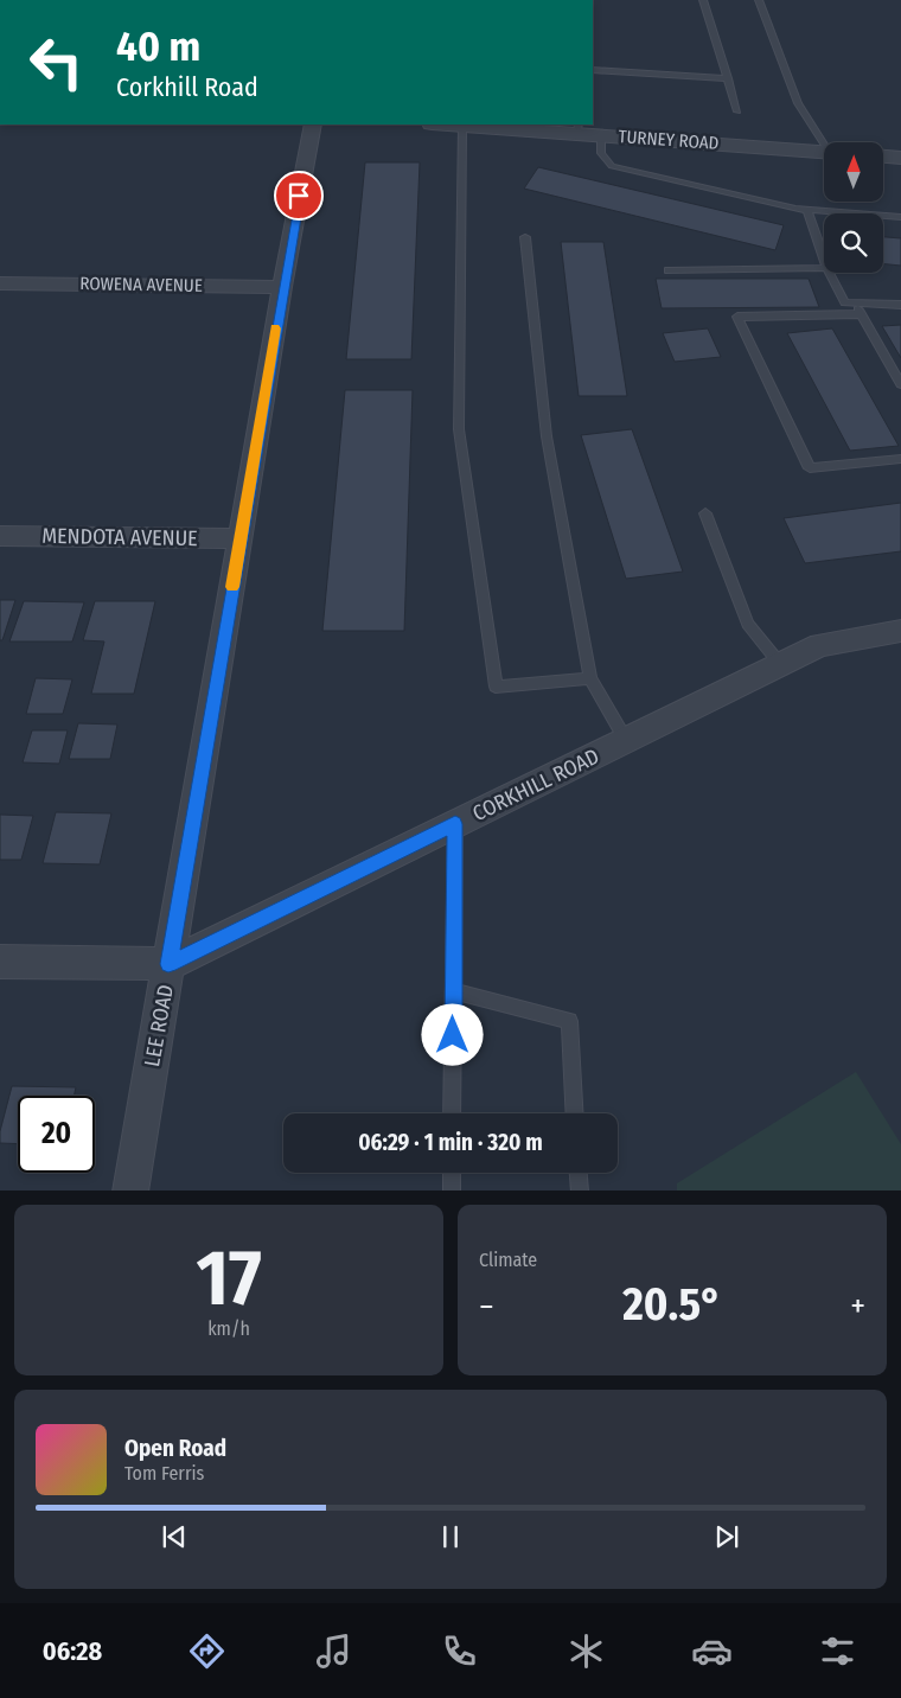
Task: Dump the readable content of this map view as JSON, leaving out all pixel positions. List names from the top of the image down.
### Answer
{
  "streets": {
    "street": [
      "TURNEY ROAD",
      "ROWENA AVENUE",
      "MENDOTA AVENUE",
      "CORKHILL ROAD",
      "LEE ROAD"
    ]
  },
  "crossings": [
    ["ROWENA AVENUE", "LEE ROAD"],
    ["MENDOTA AVENUE", "LEE ROAD"],
    ["CORKHILL ROAD", "LEE ROAD"]
  ],
  "north": "top",
  "page": {
    "turn": ["40 m", "Corkhill Road"],
    "limit": "20",
    "trip": "06:29 · 1 min · 320 m",
    "tile": [
      ["17", "km/h"],
      "Climate"
    ],
    "heat": ["−", "20.5°", "+"],
    "song": ["Open Road", "Tom Ferris"],
    "tabs": "06:28"
  }
}
